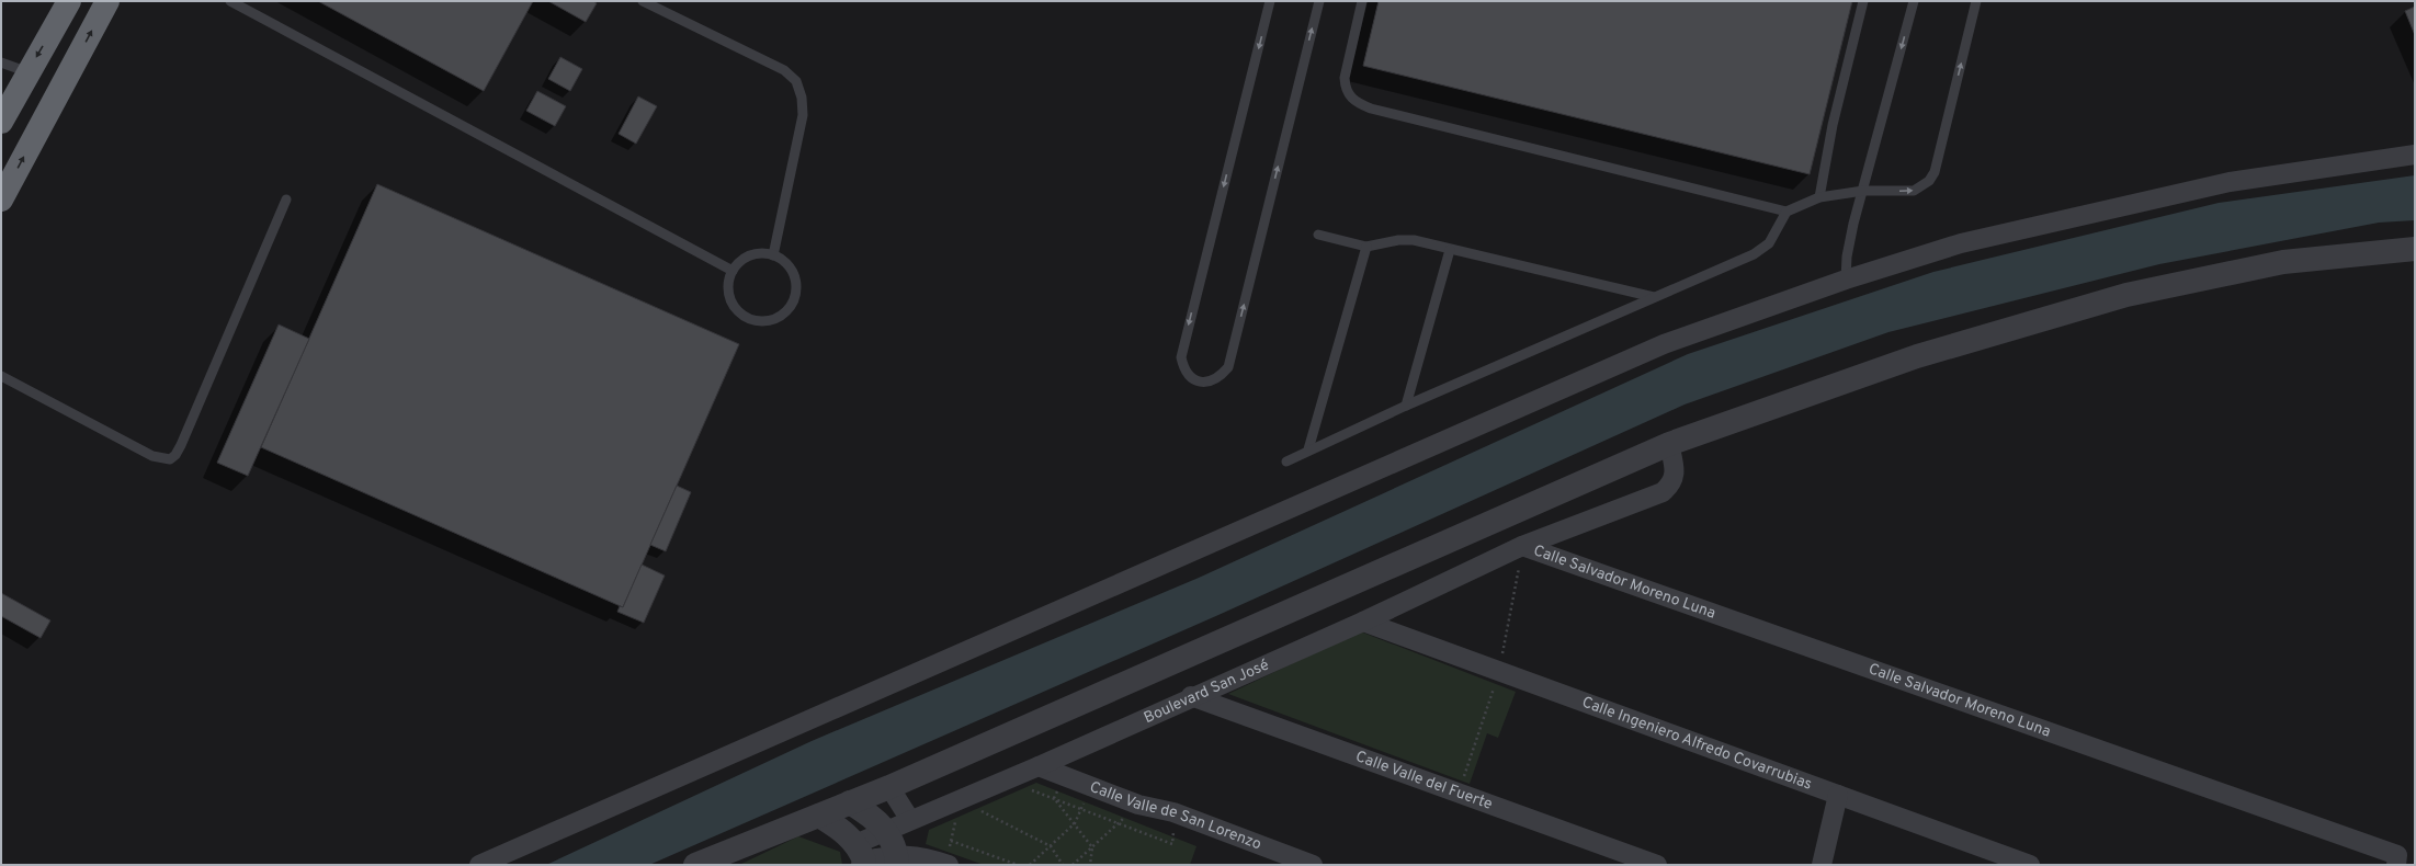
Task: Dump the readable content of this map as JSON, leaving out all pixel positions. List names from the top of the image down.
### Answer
{
  "streets": {
    "street": [
      "Calle Salvador Moreno Luna",
      "Boulevard San José",
      "Calle Ingeniero Alfredo Covarrubias",
      "Calle Valle del Fuerte",
      "Calle Valle de San Lorenzo"
    ]
  },
  "crossings": [
    ["Calle Salvador Moreno Luna", "Boulevard San José"],
    ["Boulevard San José", "Calle Ingeniero Alfredo Covarrubias"],
    ["Boulevard San José", "Calle Valle del Fuerte"],
    ["Boulevard San José", "Calle Valle de San Lorenzo"]
  ]
}
